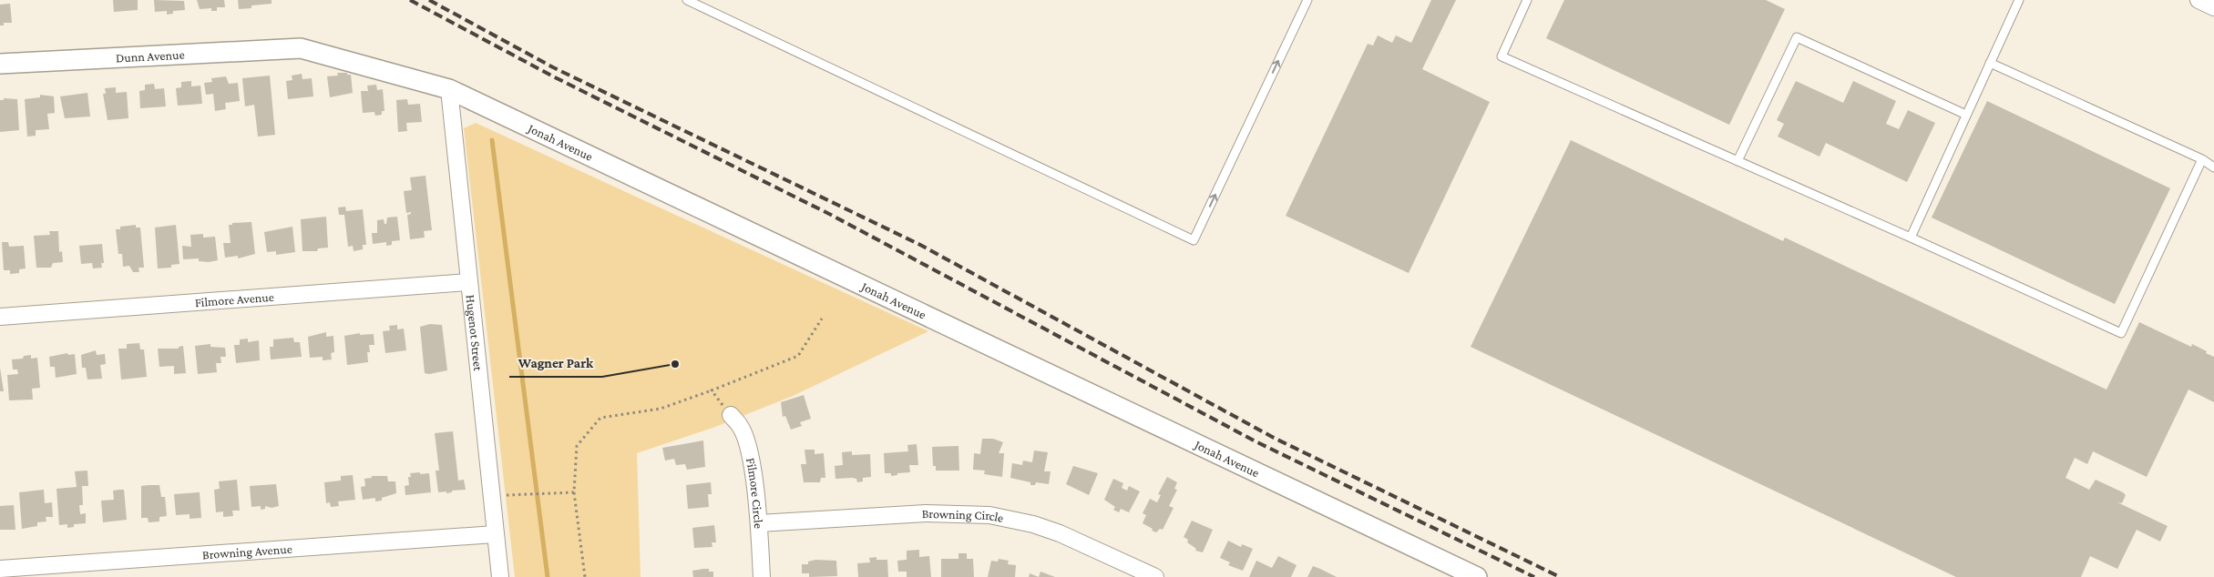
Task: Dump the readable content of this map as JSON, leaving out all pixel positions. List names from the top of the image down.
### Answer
{
  "streets": {
    "street": [
      "Dunn Avenue",
      "Jonah Avenue",
      "Filmore Avenue",
      "Hugenot Street",
      "Filmore Circle",
      "Browning Circle",
      "Browning Avenue"
    ]
  },
  "crossings": [
    ["Dunn Avenue", "Jonah Avenue"],
    ["Jonah Avenue", "Hugenot Street"],
    ["Filmore Avenue", "Hugenot Street"],
    ["Hugenot Street", "Browning Avenue"],
    ["Filmore Circle", "Browning Circle"]
  ],
  "places": ["Wagner Park"]
}
